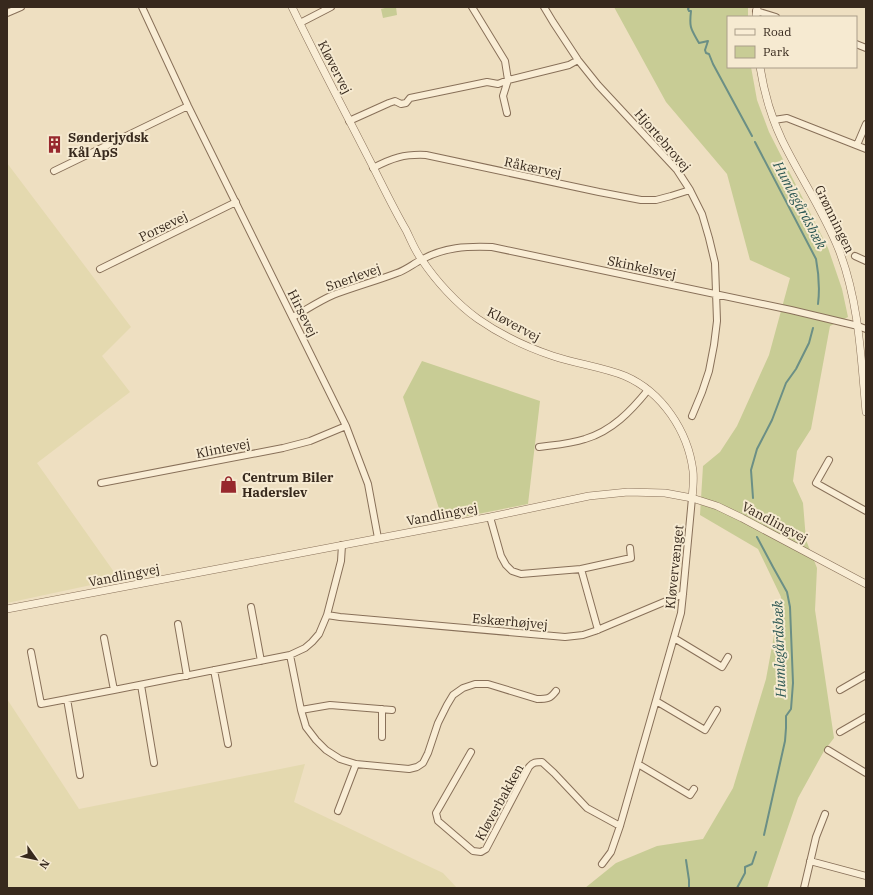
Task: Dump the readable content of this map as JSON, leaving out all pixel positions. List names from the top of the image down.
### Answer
{
  "streets": {
    "street": [
      "Kløvervej",
      "Hjortebrovej",
      "Råkærvej",
      "Grønningen",
      "Porsevej",
      "Skinkelsvej",
      "Snerlevej",
      "Hirsevej",
      "Klintevej",
      "Vandlingvej",
      "Kløvervænget",
      "Eskærhøjvej",
      "Kløverbakken"
    ]
  },
  "crossings": [
    ["Kløvervej", "Råkærvej"],
    ["Kløvervej", "Skinkelsvej"],
    ["Kløvervej", "Snerlevej"],
    ["Kløvervej", "Vandlingvej"],
    ["Kløvervej", "Kløvervænget"],
    ["Hjortebrovej", "Råkærvej"],
    ["Hjortebrovej", "Skinkelsvej"],
    ["Grønningen", "Skinkelsvej"],
    ["Porsevej", "Hirsevej"],
    ["Skinkelsvej", "Snerlevej"],
    ["Snerlevej", "Hirsevej"],
    ["Hirsevej", "Klintevej"],
    ["Hirsevej", "Vandlingvej"],
    ["Vandlingvej", "Kløvervænget"],
    ["Kløvervænget", "Eskærhøjvej"],
    ["Kløvervænget", "Kløverbakken"]
  ],
  "water": ["Humlegårdsbæk"],
  "places": {
    "building": ["Sønderjydsk Kål ApS"],
    "shop": ["Centrum Biler Haderslev"]
  },
  "legend": ["Road", "Park"],
  "north": "bottom right"
}
